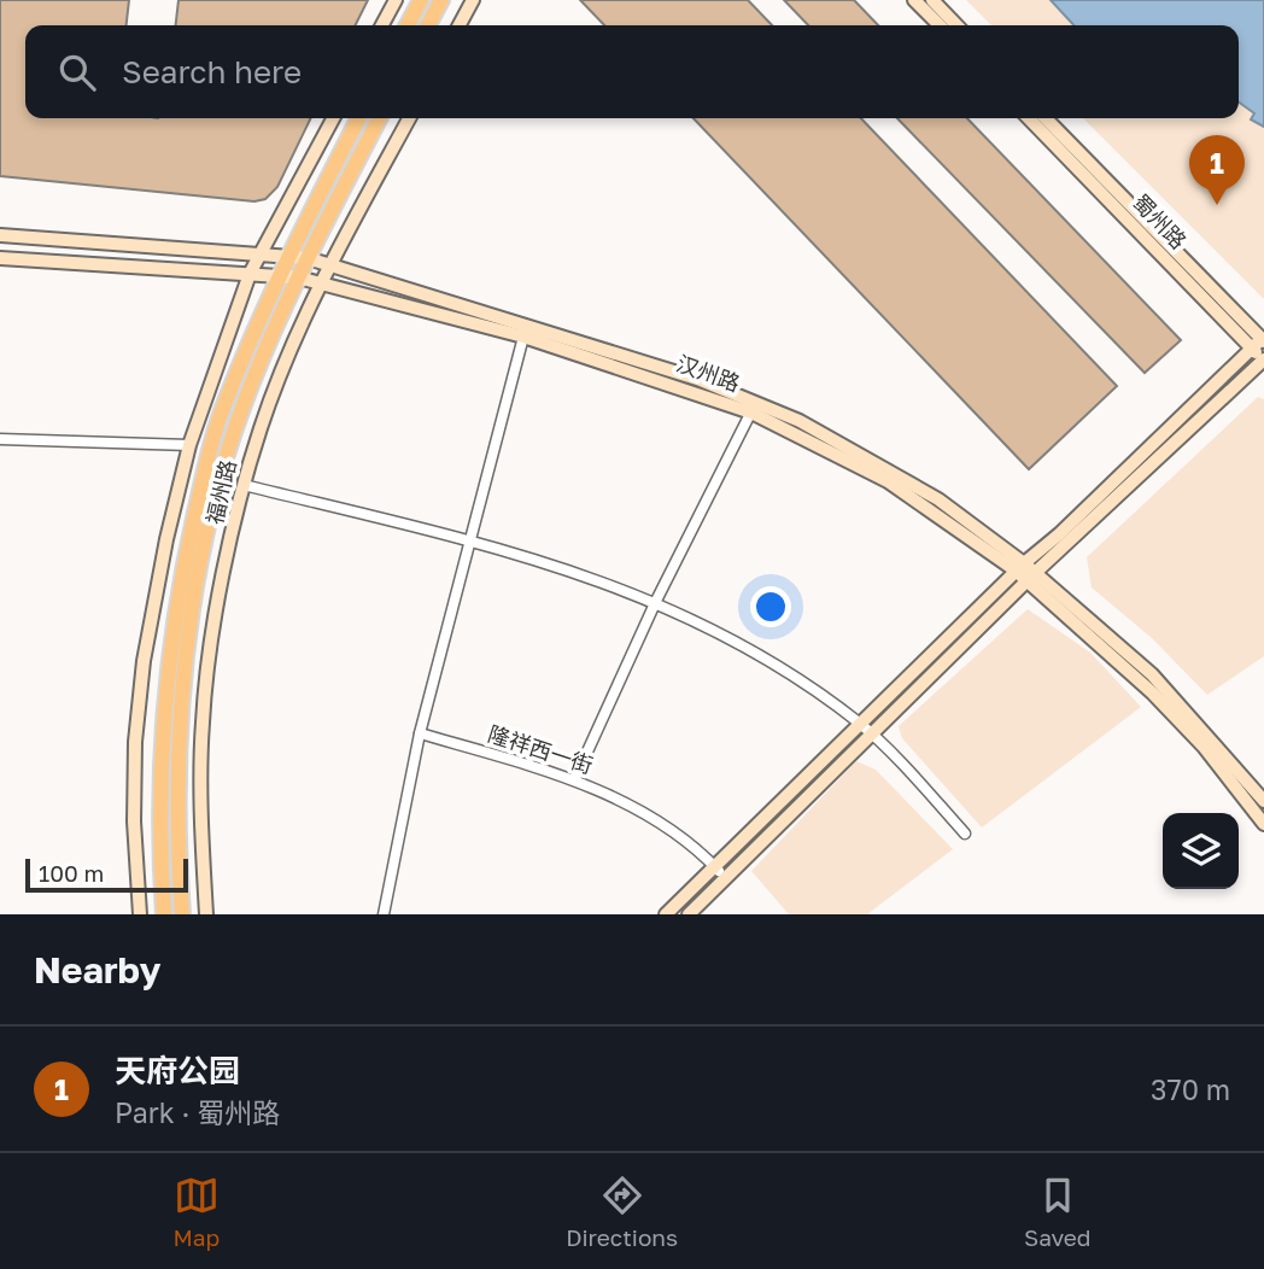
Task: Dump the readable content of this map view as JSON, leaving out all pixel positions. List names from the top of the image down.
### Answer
{
  "streets": {
    "main road": ["福州路"],
    "street": ["蜀州路", "汉州路", "隆祥西一街"]
  },
  "crossings": [
    ["汉州路", "福州路"]
  ],
  "scale_bar": "100 m",
  "page": {
    "search": "Search here",
    "pins": "1",
    "scale": "100 m",
    "heading": "Nearby",
    "list": [
      {
        "mark": "1",
        "name": "天府公园",
        "note": "Park · 蜀州路",
        "value": "370 m"
      }
    ],
    "nav": ["Map", "Directions", "Saved"]
  }
}
